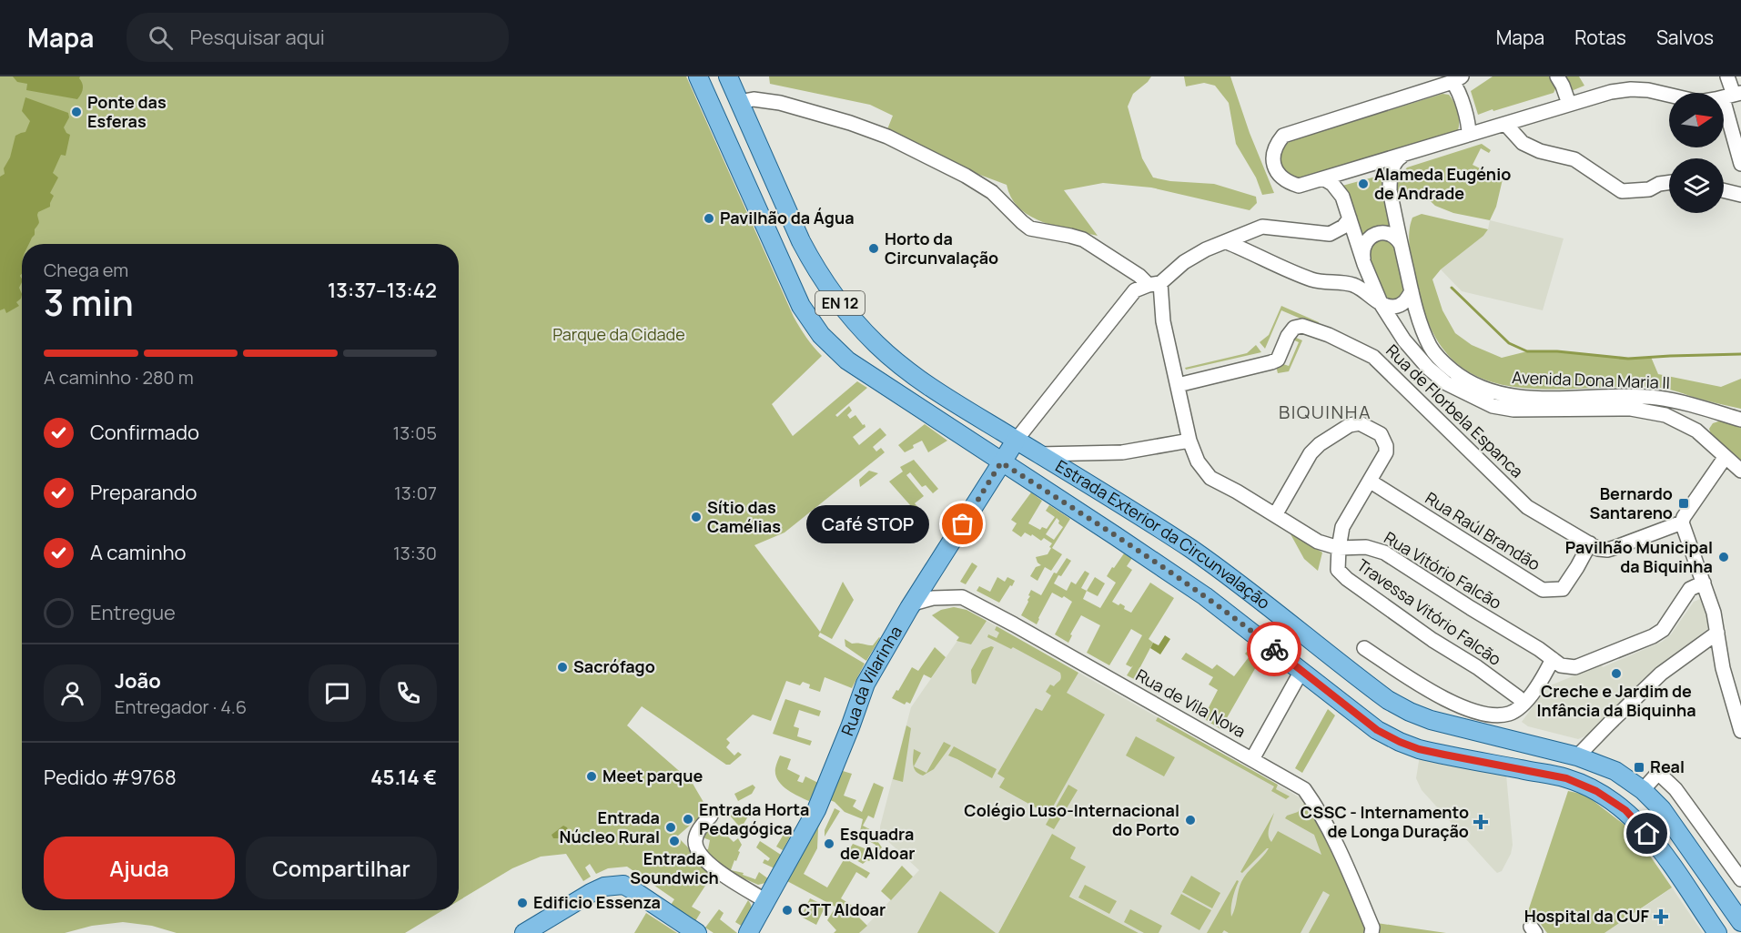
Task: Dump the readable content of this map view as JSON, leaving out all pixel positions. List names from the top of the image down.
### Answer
{
  "streets": {
    "main road": ["EN 12", "Estrada Exterior da Circunvalação", "Rua da Vilarinha"],
    "street": [
      "Avenida Dona Maria II",
      "Rua de Florbela Espanca",
      "Rua Raúl Brandão",
      "Rua Vitório Falcão",
      "Travessa Vitório Falcão",
      "Rua de Vila Nova"
    ]
  },
  "crossings": [
    ["EN 12", "Rua da Vilarinha"],
    ["Rua de Florbela Espanca", "Rua Raúl Brandão"],
    ["Rua de Florbela Espanca", "Rua Vitório Falcão"],
    ["Estrada Exterior da Circunvalação", "Rua da Vilarinha"],
    ["Rua Vitório Falcão", "Travessa Vitório Falcão"],
    ["Rua da Vilarinha", "Rua de Vila Nova"]
  ],
  "districts": ["BIQUINHA"],
  "parks": ["Parque da Cidade"],
  "places": {
    "other": [
      "Ponte das Esferas",
      "Alameda Eugénio de Andrade",
      "Pavilhão da Água",
      "Horto da Circunvalação",
      "Sítio das Camélias",
      "Café STOP",
      "Pavilhão Municipal da Biquinha",
      "Sacrófago",
      "Creche e Jardim de Infância da Biquinha",
      "Meet parque",
      "Entrada Horta Pedagógica",
      "Colégio Luso-Internacional do Porto",
      "Entrada Núcleo Rural",
      "Entrada Soundwich",
      "Esquadra de Aldoar",
      "Edificio Essenza",
      "CTT Aldoar"
    ],
    "transit": ["Bernardo Santareno", "Real"],
    "health": ["CSSC - Internamento de Longa Duração", "Hospital da CUF"]
  },
  "north": "right",
  "page": {
    "header": "Mapa",
    "search": "Pesquisar aqui",
    "nav": ["Mapa", "Rotas", "Salvos"],
    "heading": ["3 min", "Chega em", "13:37–13:42"],
    "panel": [
      "João",
      "Entregador · 4.6",
      "Pedido #9768",
      "45.14 €"
    ],
    "bar": "A caminho · 280 m",
    "list": [
      ["Confirmado", "13:05"],
      ["Preparando", "13:07"],
      ["A caminho", "13:30"],
      "Entregue"
    ],
    "bubble": "Café STOP",
    "buttons": ["Ajuda", "Compartilhar"]
  }
}
